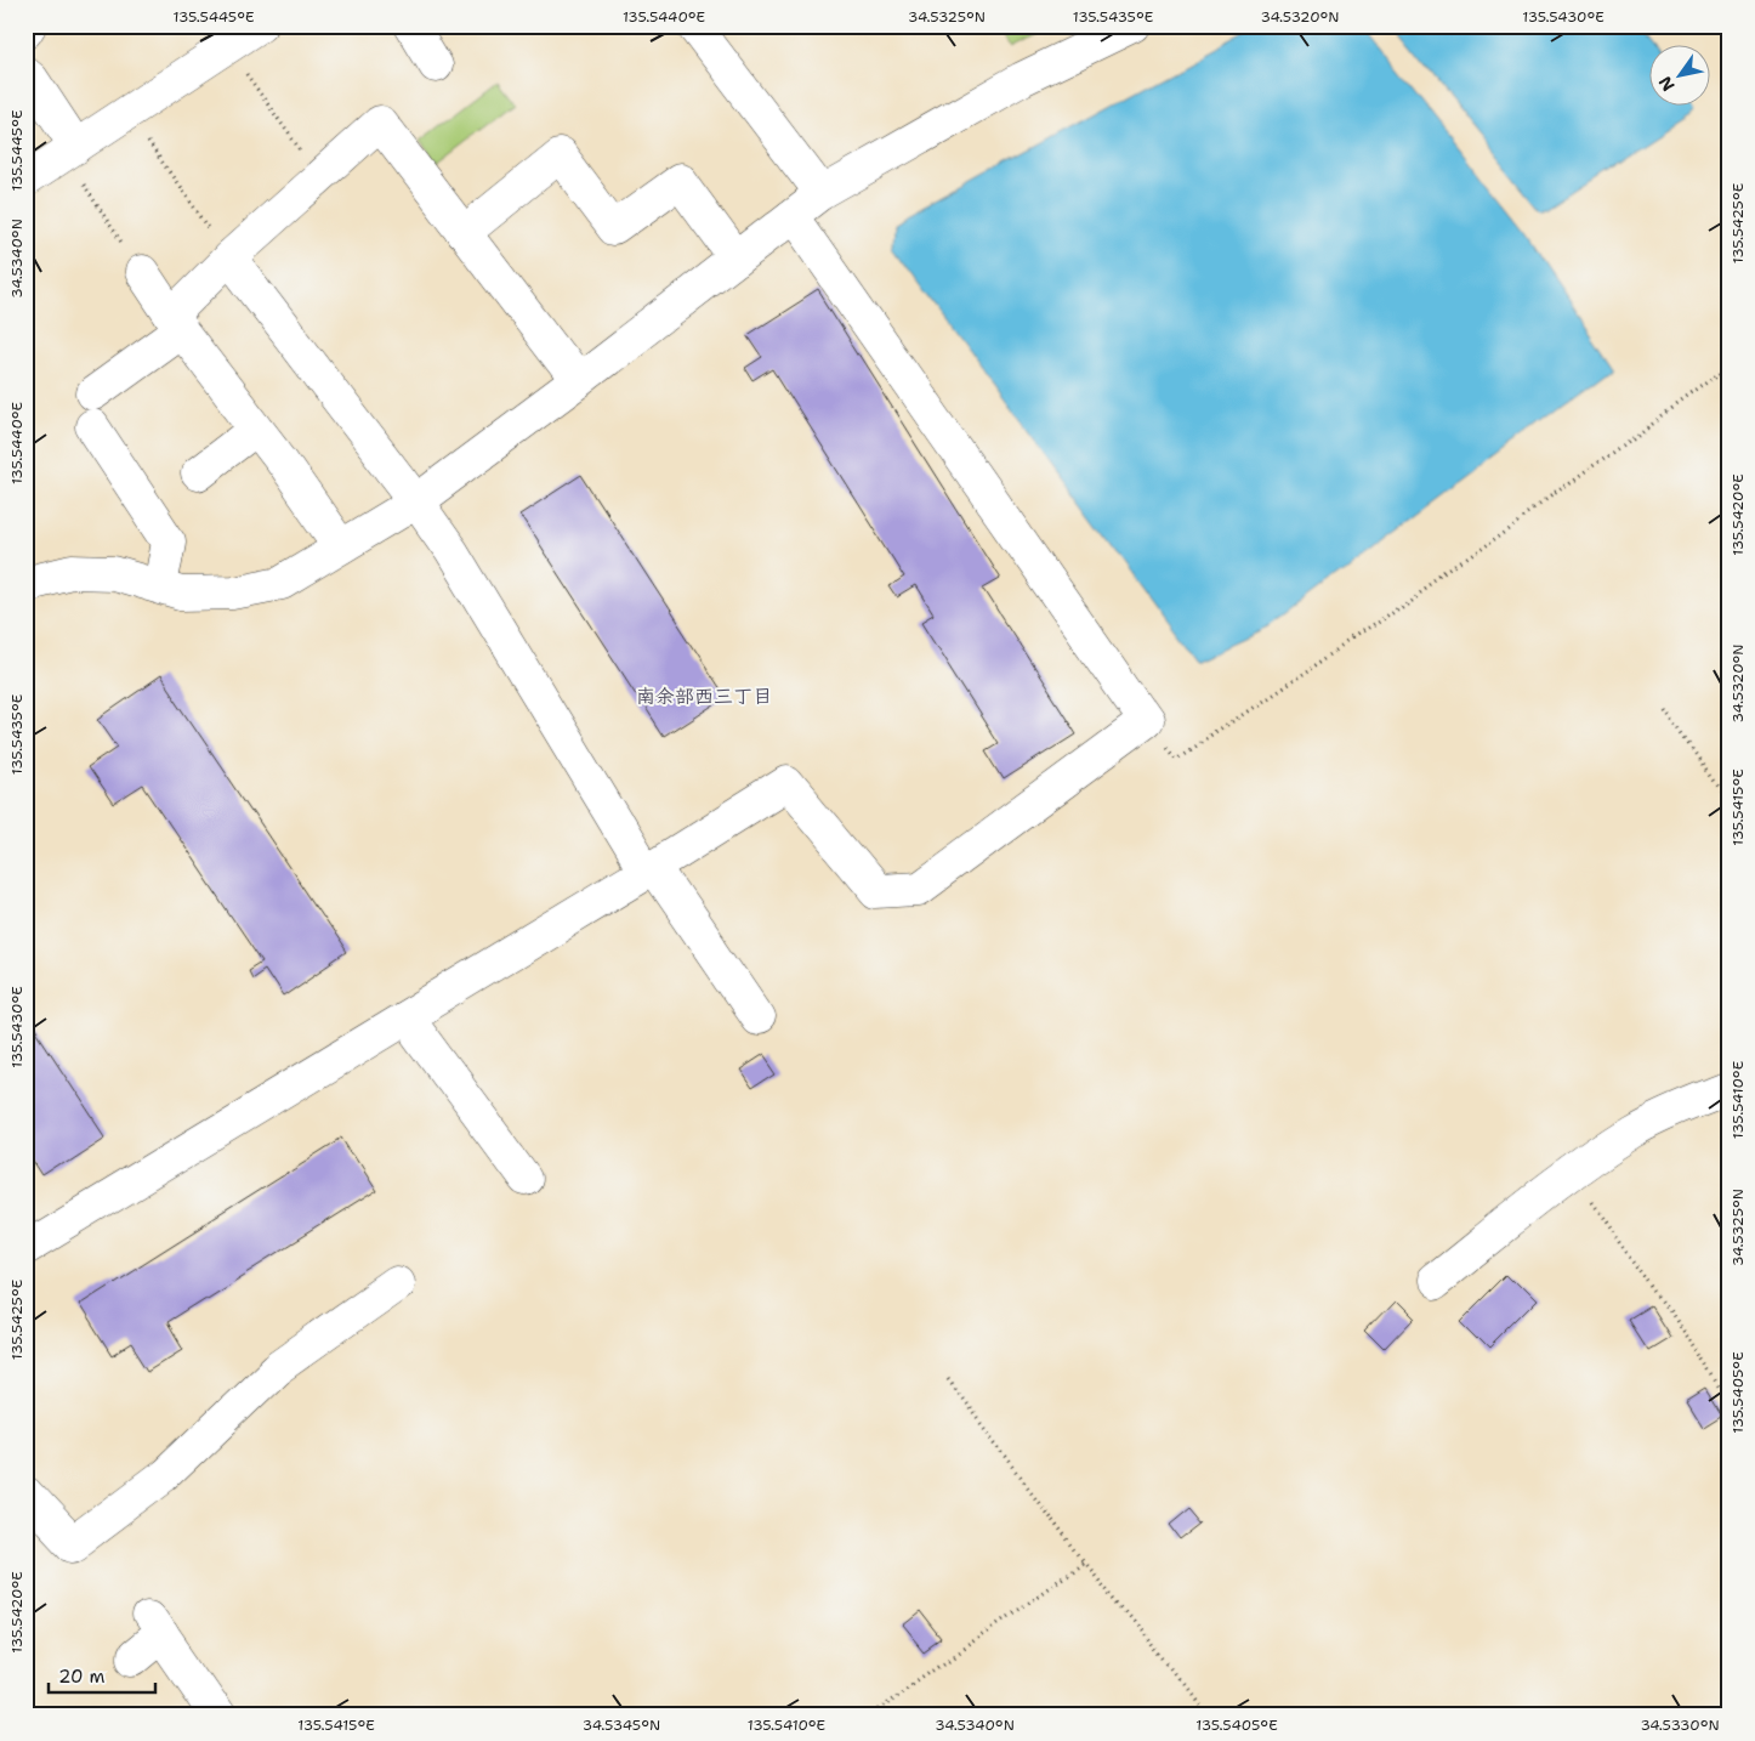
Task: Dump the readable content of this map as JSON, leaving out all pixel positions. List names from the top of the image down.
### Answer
{
  "districts": ["南余部西三丁目"],
  "scale_bar": "20 m",
  "north": "bottom left",
  "coordinates": [
    "135.5445°E",
    "135.5440°E",
    "34.5325°N",
    "135.5435°E",
    "34.5320°N",
    "135.5430°E",
    "135.5425°E",
    "34.5340°N",
    "135.5420°E",
    "135.5415°E",
    "135.5410°E",
    "135.5405°E",
    "34.5345°N",
    "34.5330°N"
  ]
}
